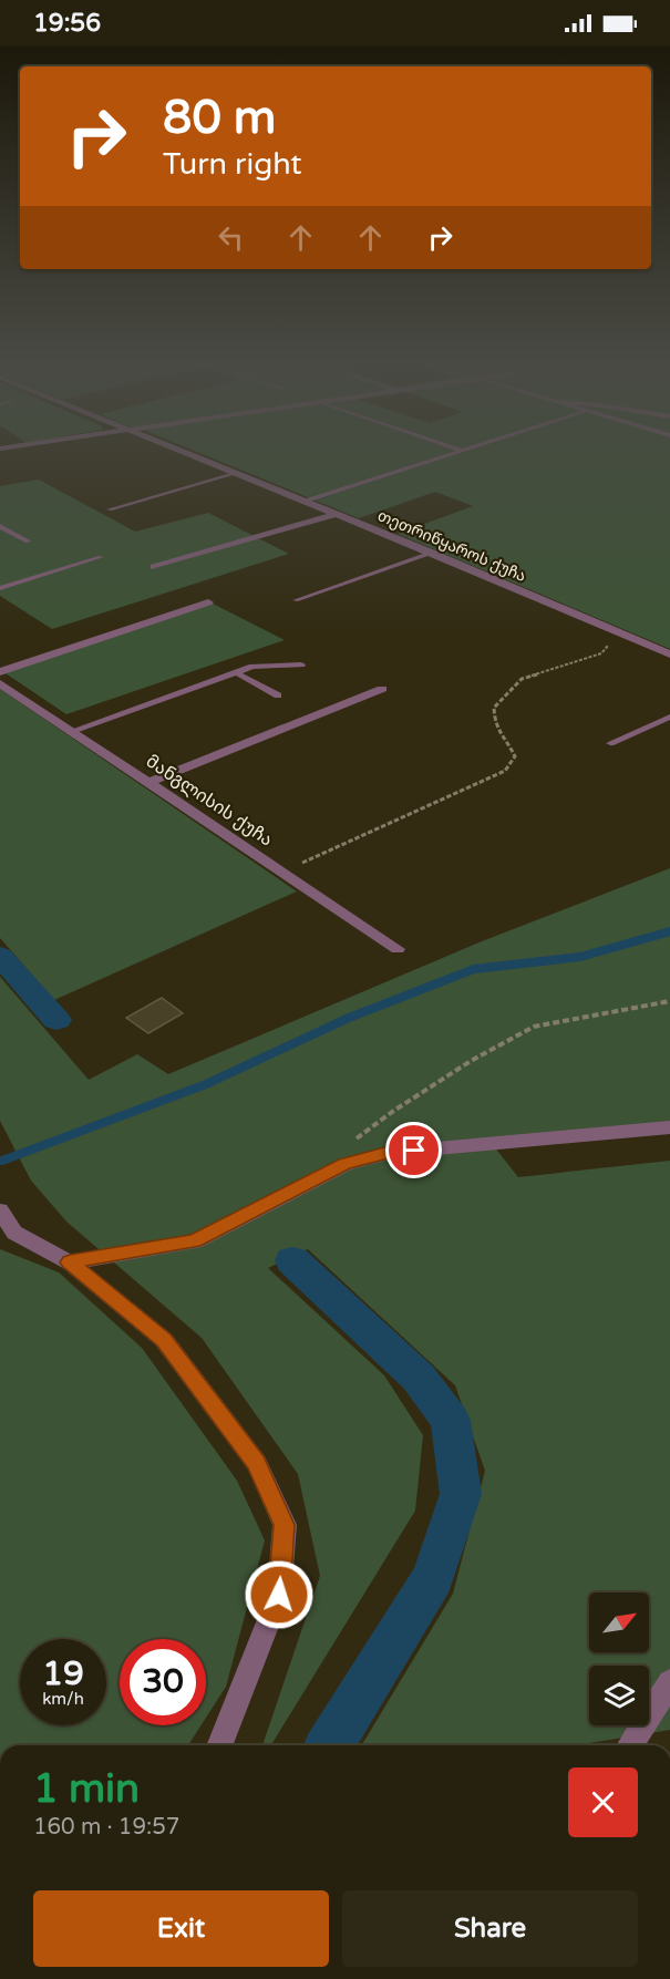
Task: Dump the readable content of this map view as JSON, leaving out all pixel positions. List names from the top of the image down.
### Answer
{
  "streets": {
    "street": ["თეთრიწყაროს ქუჩა", "მანგლისის ქუჩა"]
  },
  "north": "top right",
  "page": {
    "status": "19:56",
    "turn": ["80 m", "Turn right"],
    "speed": "19 km/h",
    "limit": "30",
    "heading": ["1 min", "160 m · 19:57"],
    "buttons": ["Exit", "Share"]
  }
}
